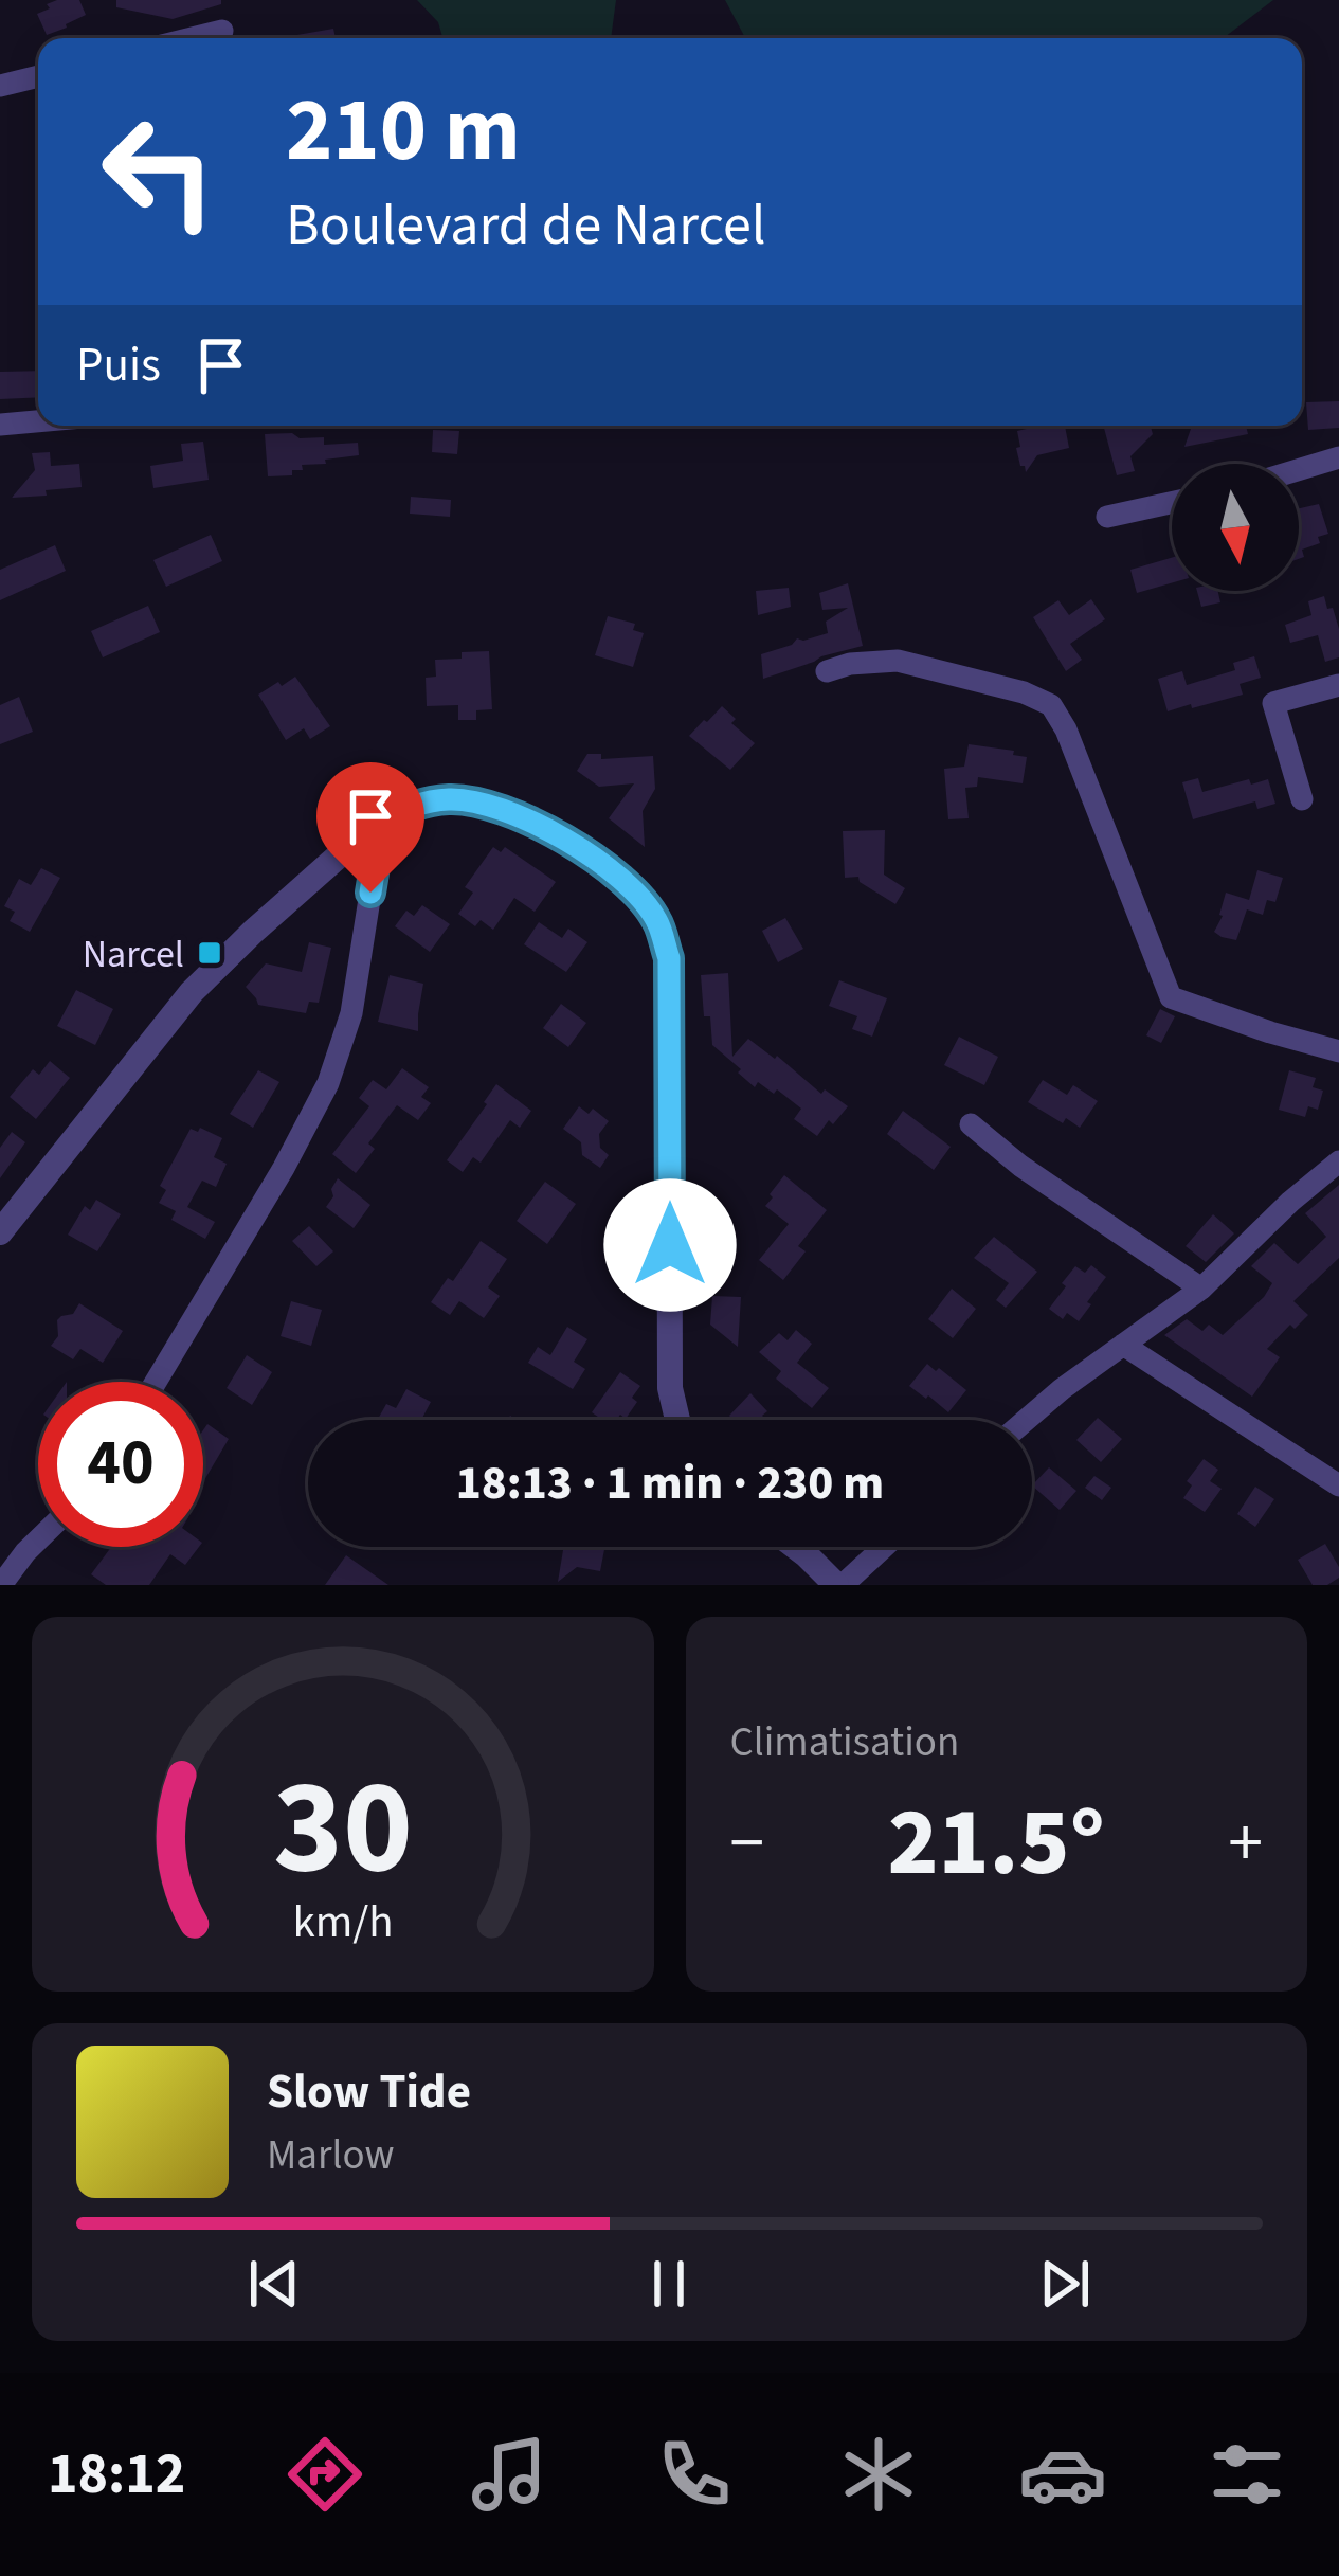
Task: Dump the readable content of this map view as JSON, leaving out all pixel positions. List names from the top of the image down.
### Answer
{
  "places": {
    "transit": ["Narcel"]
  },
  "north": "bottom",
  "page": {
    "turn": ["210 m", "Boulevard de Narcel"],
    "then": "Puis",
    "limit": "40",
    "trip": "18:13 · 1 min · 230 m",
    "tile": "Climatisation",
    "heat": ["−", "21.5°", "+"],
    "song": ["Slow Tide", "Marlow"],
    "tabs": "18:12",
    "gauge": ["30", "km/h"]
  }
}
